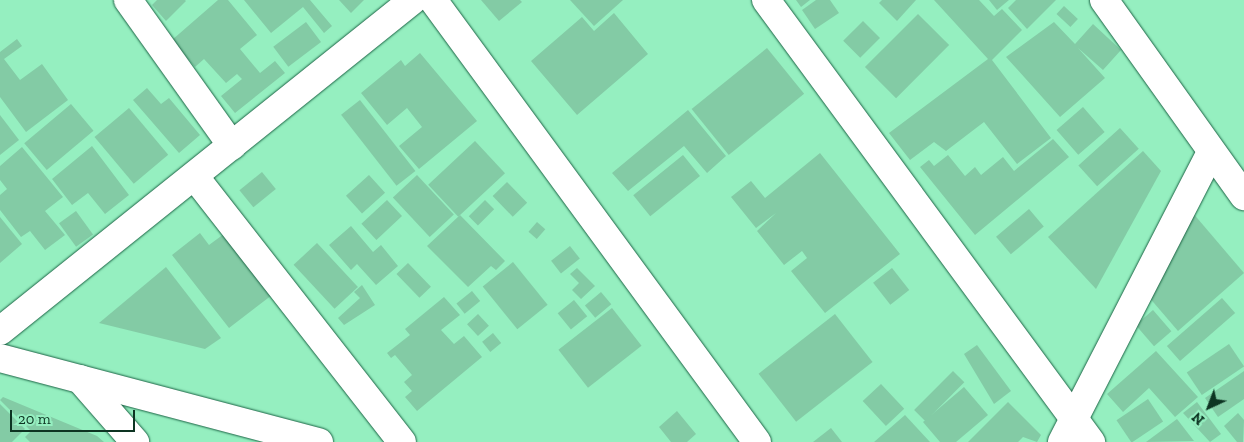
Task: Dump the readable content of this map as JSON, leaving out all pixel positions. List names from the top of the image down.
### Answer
{
  "scale_bar": "20 m",
  "north": "bottom left"
}
